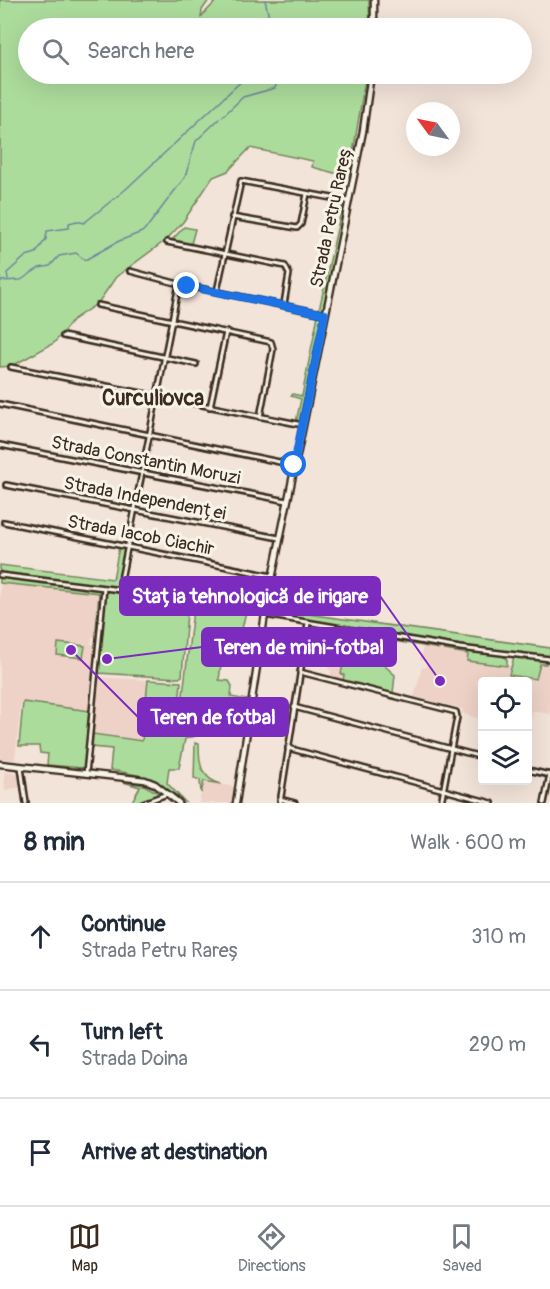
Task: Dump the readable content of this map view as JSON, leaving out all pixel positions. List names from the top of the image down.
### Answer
{
  "streets": {
    "main road": ["Strada Petru Rareș"],
    "street": ["Strada Constantin Moruzi", "Strada Independenței", "Strada Iacob Ciachir"]
  },
  "crossings": [
    ["Strada Petru Rareș", "Strada Constantin Moruzi"],
    ["Strada Petru Rareș", "Strada Independenței"],
    ["Strada Petru Rareș", "Strada Iacob Ciachir"]
  ],
  "districts": ["Curculiovca"],
  "places": ["Teren de fotbal", "Teren de mini-fotbal", "Stația tehnologică de irigare"],
  "north": "top left",
  "page": {
    "search": "Search here",
    "heading": ["8 min", "Walk · 600 m"],
    "list": [
      ["Continue", "Strada Petru Rareș", "310 m"],
      ["Turn left", "Strada Doina", "290 m"],
      "Arrive at destination"
    ],
    "nav": ["Map", "Directions", "Saved"]
  }
}
